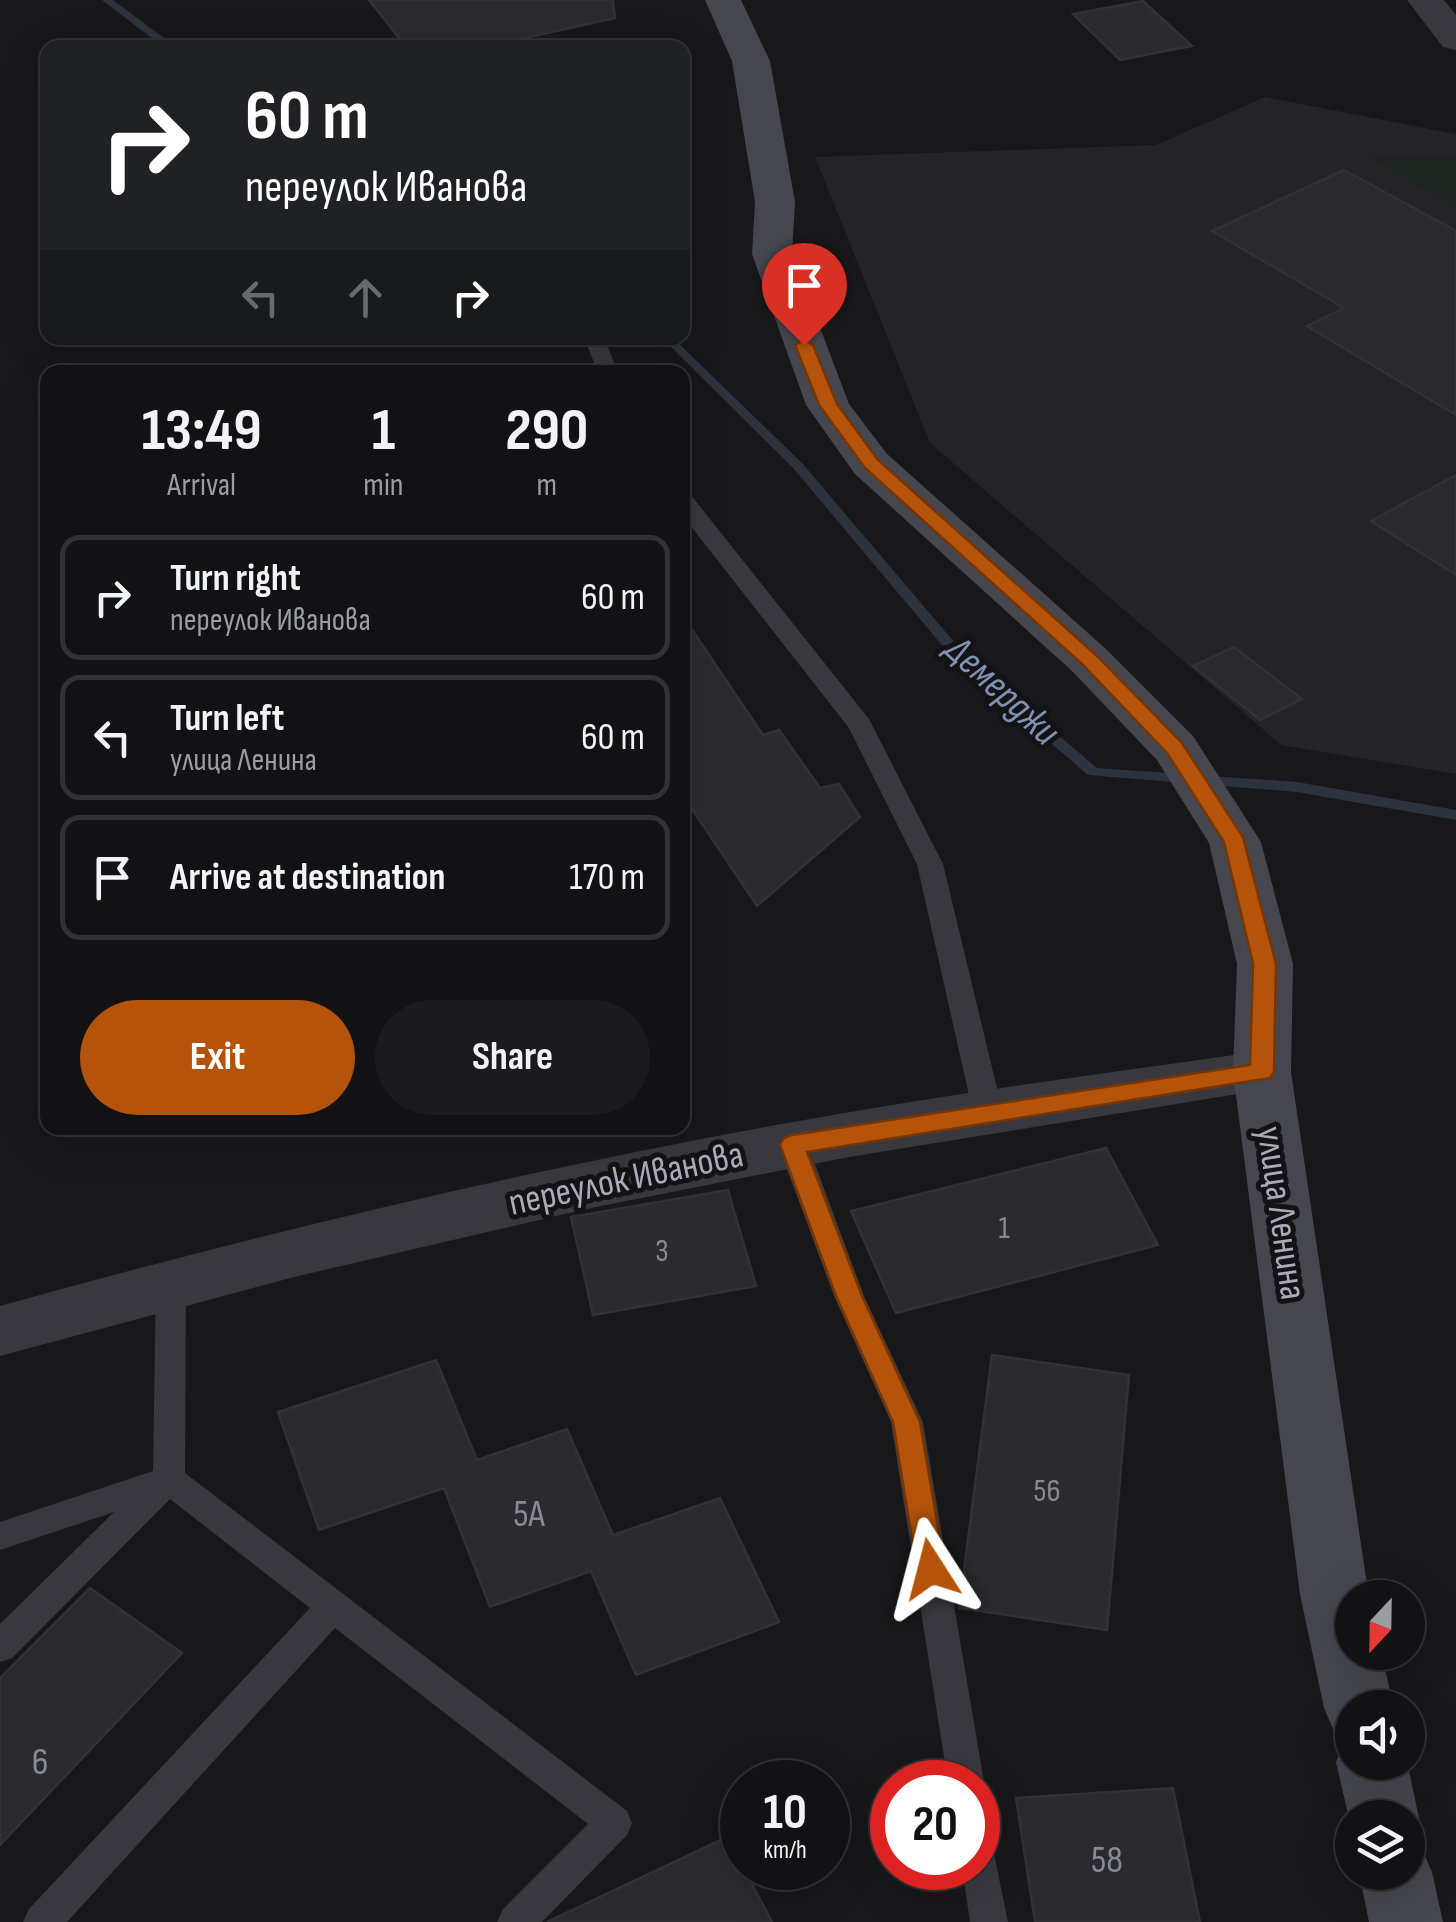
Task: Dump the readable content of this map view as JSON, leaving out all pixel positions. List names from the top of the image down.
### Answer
{
  "streets": {
    "main road": ["улица Ленина"],
    "street": ["переулок Иванова"]
  },
  "crossings": [
    ["переулок Иванова", "улица Ленина"]
  ],
  "water": ["Демерджи"],
  "house_numbers": [
    "1",
    "3",
    "56",
    "5А",
    "6",
    "58"
  ],
  "north": "bottom",
  "page": {
    "turn": ["60 m", "переулок Иванова"],
    "eta": [
      "13:49",
      "Arrival",
      "1",
      "min",
      "290",
      "m"
    ],
    "list": [
      {
        "name": "Turn right",
        "note": "переулок Иванова",
        "value": "60 m"
      },
      {
        "name": "Turn left",
        "note": "улица Ленина",
        "value": "60 m"
      },
      {
        "name": "Arrive at destination",
        "value": "170 m"
      }
    ],
    "buttons": ["Exit", "Share"],
    "speed": "10 km/h",
    "limit": "20"
  }
}
